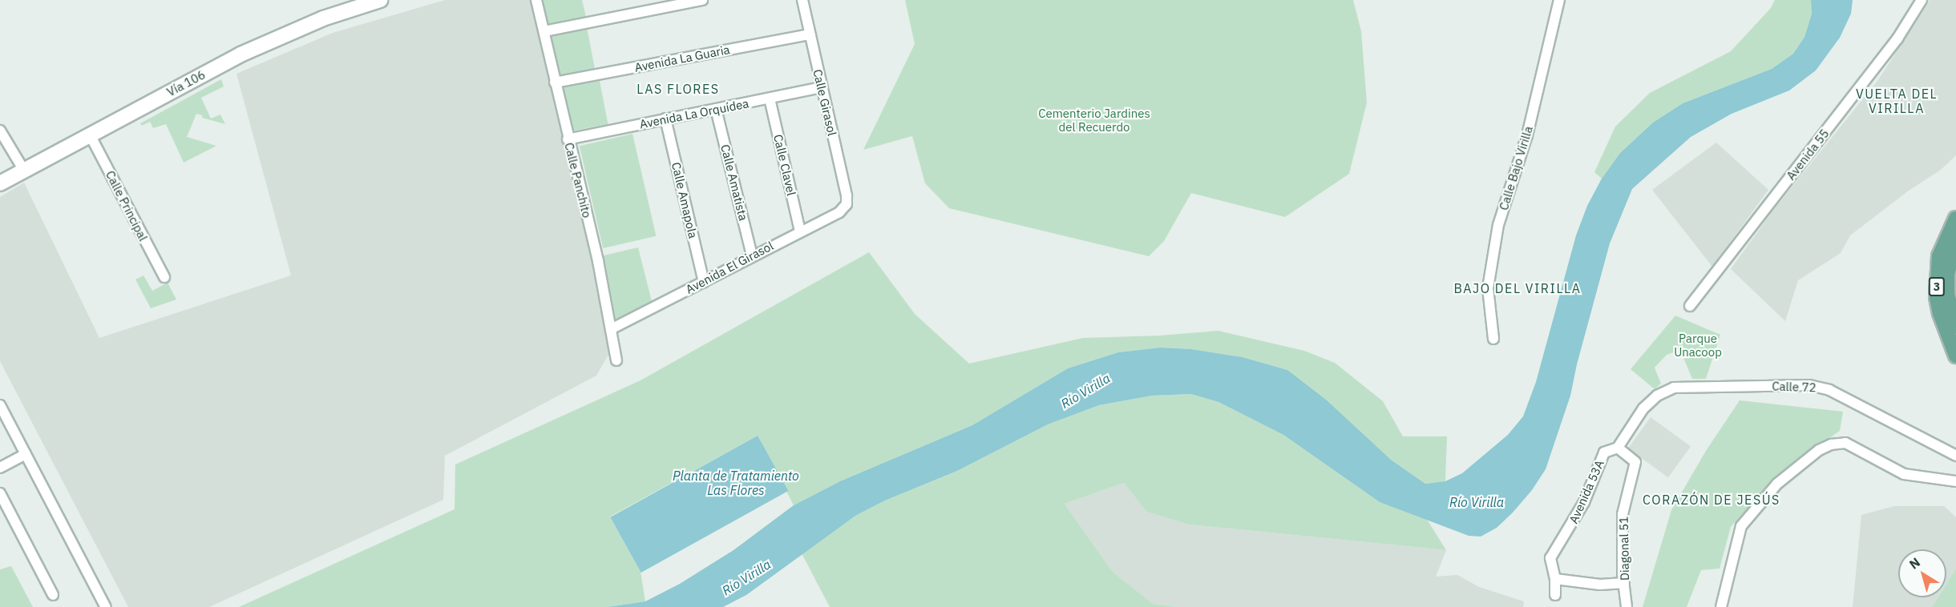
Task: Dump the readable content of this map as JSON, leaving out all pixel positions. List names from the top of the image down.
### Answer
{
  "streets": {
    "main road": ["Vía 106", "3"],
    "street": [
      "Avenida La Guaria",
      "Calle Girasol",
      "Avenida La Orquídea",
      "Avenida 55",
      "Calle Clavel",
      "Calle Bajo Virilla",
      "Calle Panchito",
      "Calle Amatista",
      "Calle Amapola",
      "Calle Principal",
      "Avenida El Girasol",
      "Calle 72",
      "Avenida 53A",
      "Diagonal 51"
    ]
  },
  "crossings": [
    ["Avenida La Guaria", "Calle Girasol"],
    ["Avenida La Guaria", "Calle Panchito"],
    ["Vía 106", "Calle Principal"],
    ["Calle Girasol", "Avenida La Orquídea"],
    ["Calle Girasol", "Avenida El Girasol"],
    ["Avenida La Orquídea", "Calle Clavel"],
    ["Avenida La Orquídea", "Calle Panchito"],
    ["Avenida La Orquídea", "Calle Amatista"],
    ["Avenida La Orquídea", "Calle Amapola"],
    ["Calle Clavel", "Avenida El Girasol"],
    ["Calle Panchito", "Avenida El Girasol"],
    ["Calle Amatista", "Avenida El Girasol"],
    ["Calle Amapola", "Avenida El Girasol"],
    ["Calle 72", "Avenida 53A"],
    ["Avenida 53A", "Diagonal 51"]
  ],
  "districts": [
    "LAS FLORES",
    "VUELTA DEL VIRILLA",
    "BAJO DEL VIRILLA",
    "CORAZÓN DE JESÚS"
  ],
  "water": ["Río Virilla", "Planta de Tratamiento Las Flores"],
  "parks": ["Cementerio Jardines del Recuerdo", "Parque Unacoop"],
  "north": "top left"
}
